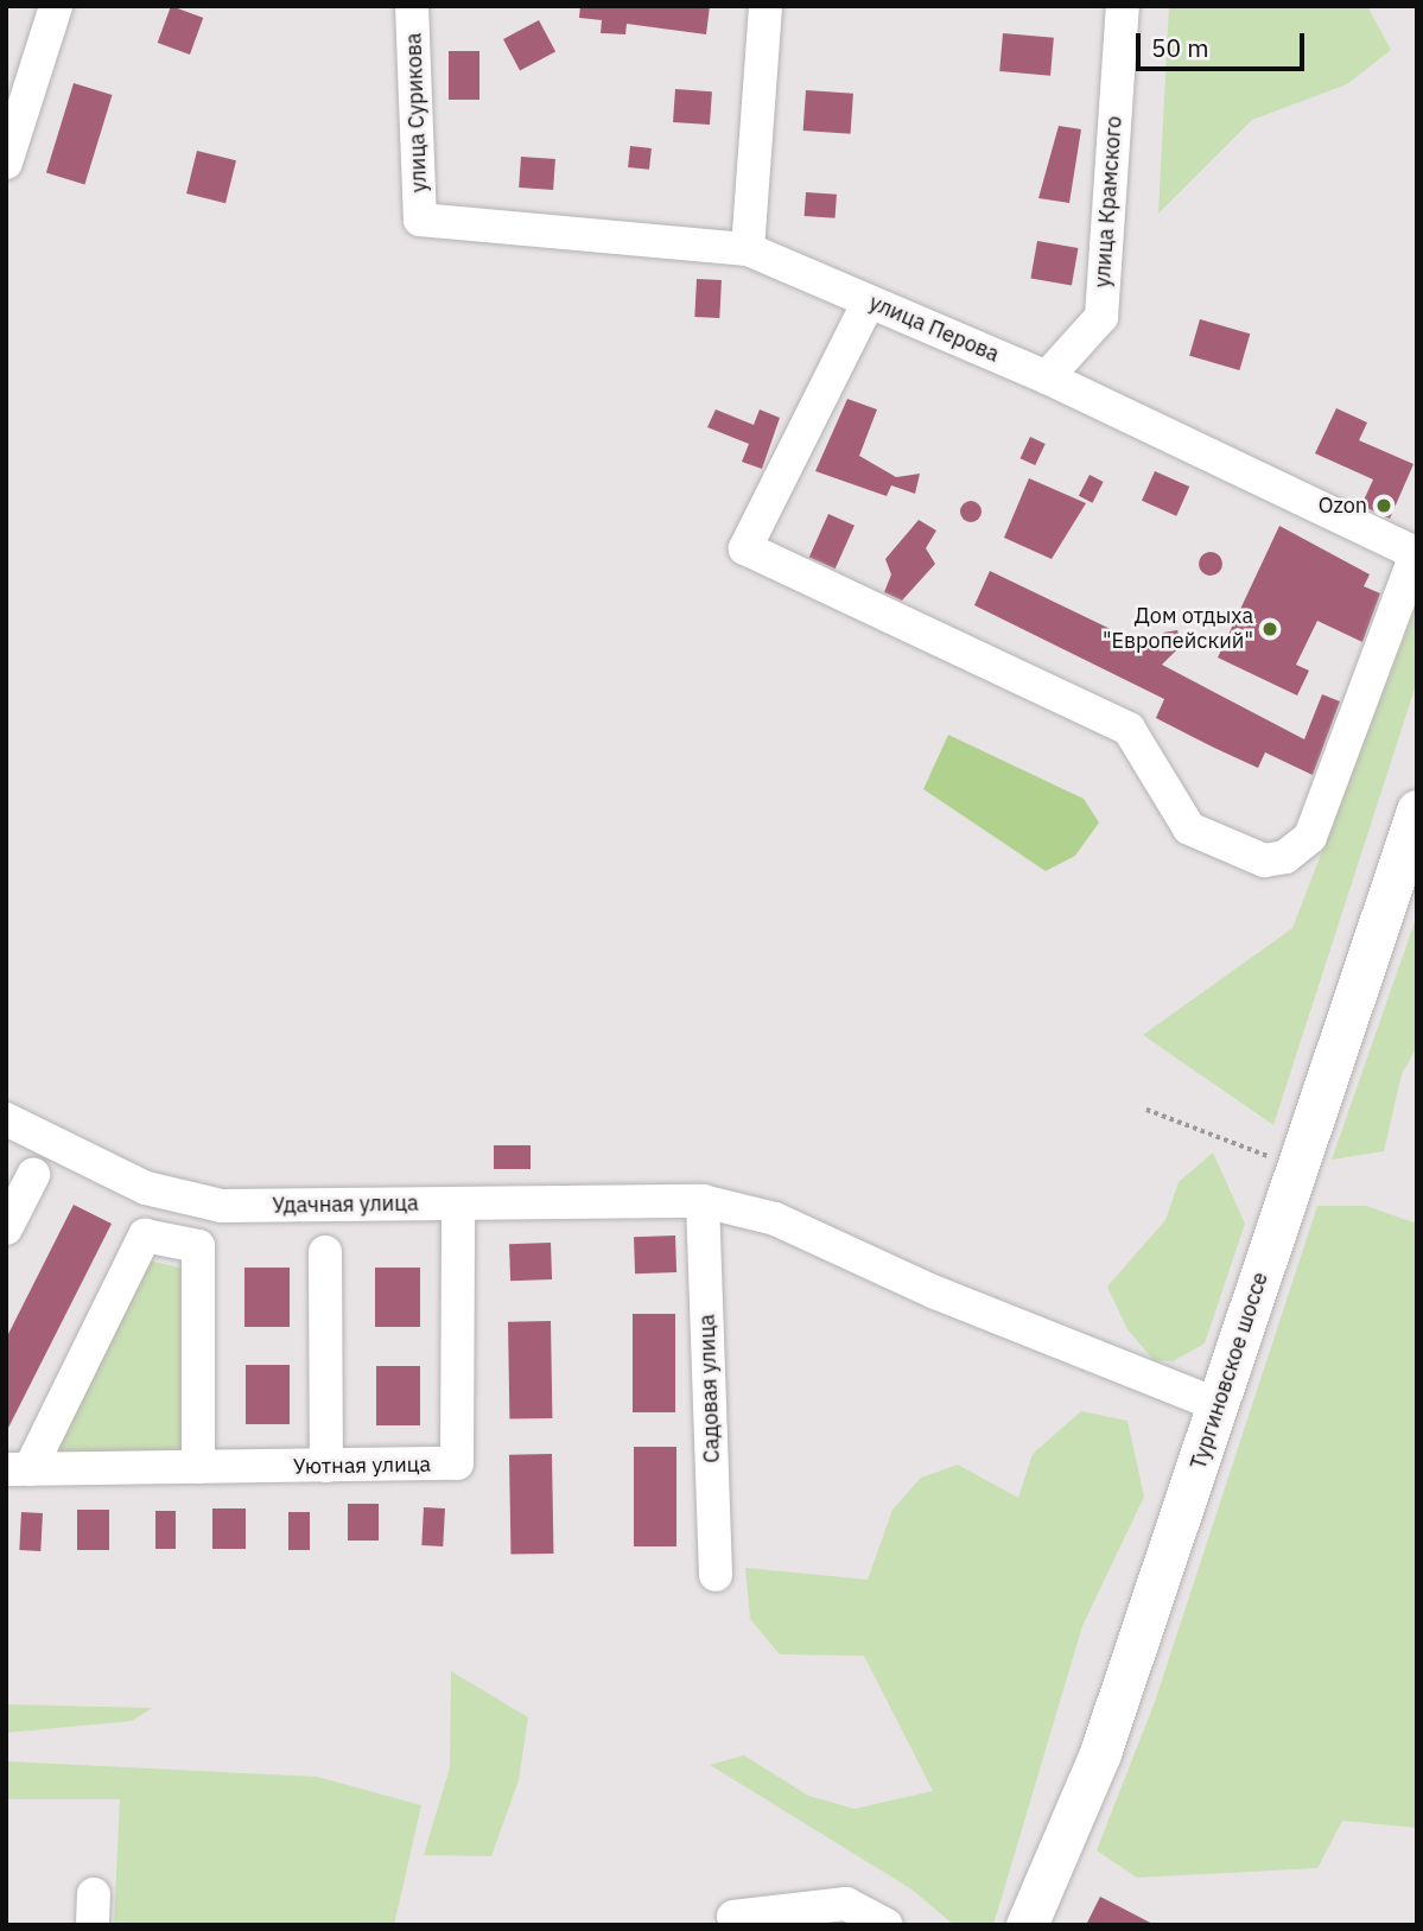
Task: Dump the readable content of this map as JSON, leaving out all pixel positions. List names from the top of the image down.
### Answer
{
  "streets": {
    "main road": ["Тургиновское шоссе"],
    "street": [
      "улица Сурикова",
      "улица Крамского",
      "улица Перова",
      "Удачная улица",
      "Садовая улица",
      "Уютная улица"
    ]
  },
  "crossings": [
    ["улица Сурикова", "улица Перова"],
    ["улица Крамского", "улица Перова"],
    ["Удачная улица", "Тургиновское шоссе"],
    ["Удачная улица", "Садовая улица"],
    ["Удачная улица", "Уютная улица"]
  ],
  "places": ["Ozon", "Дом отдыха \"Европейский\""],
  "scale_bar": "50 m"
}
